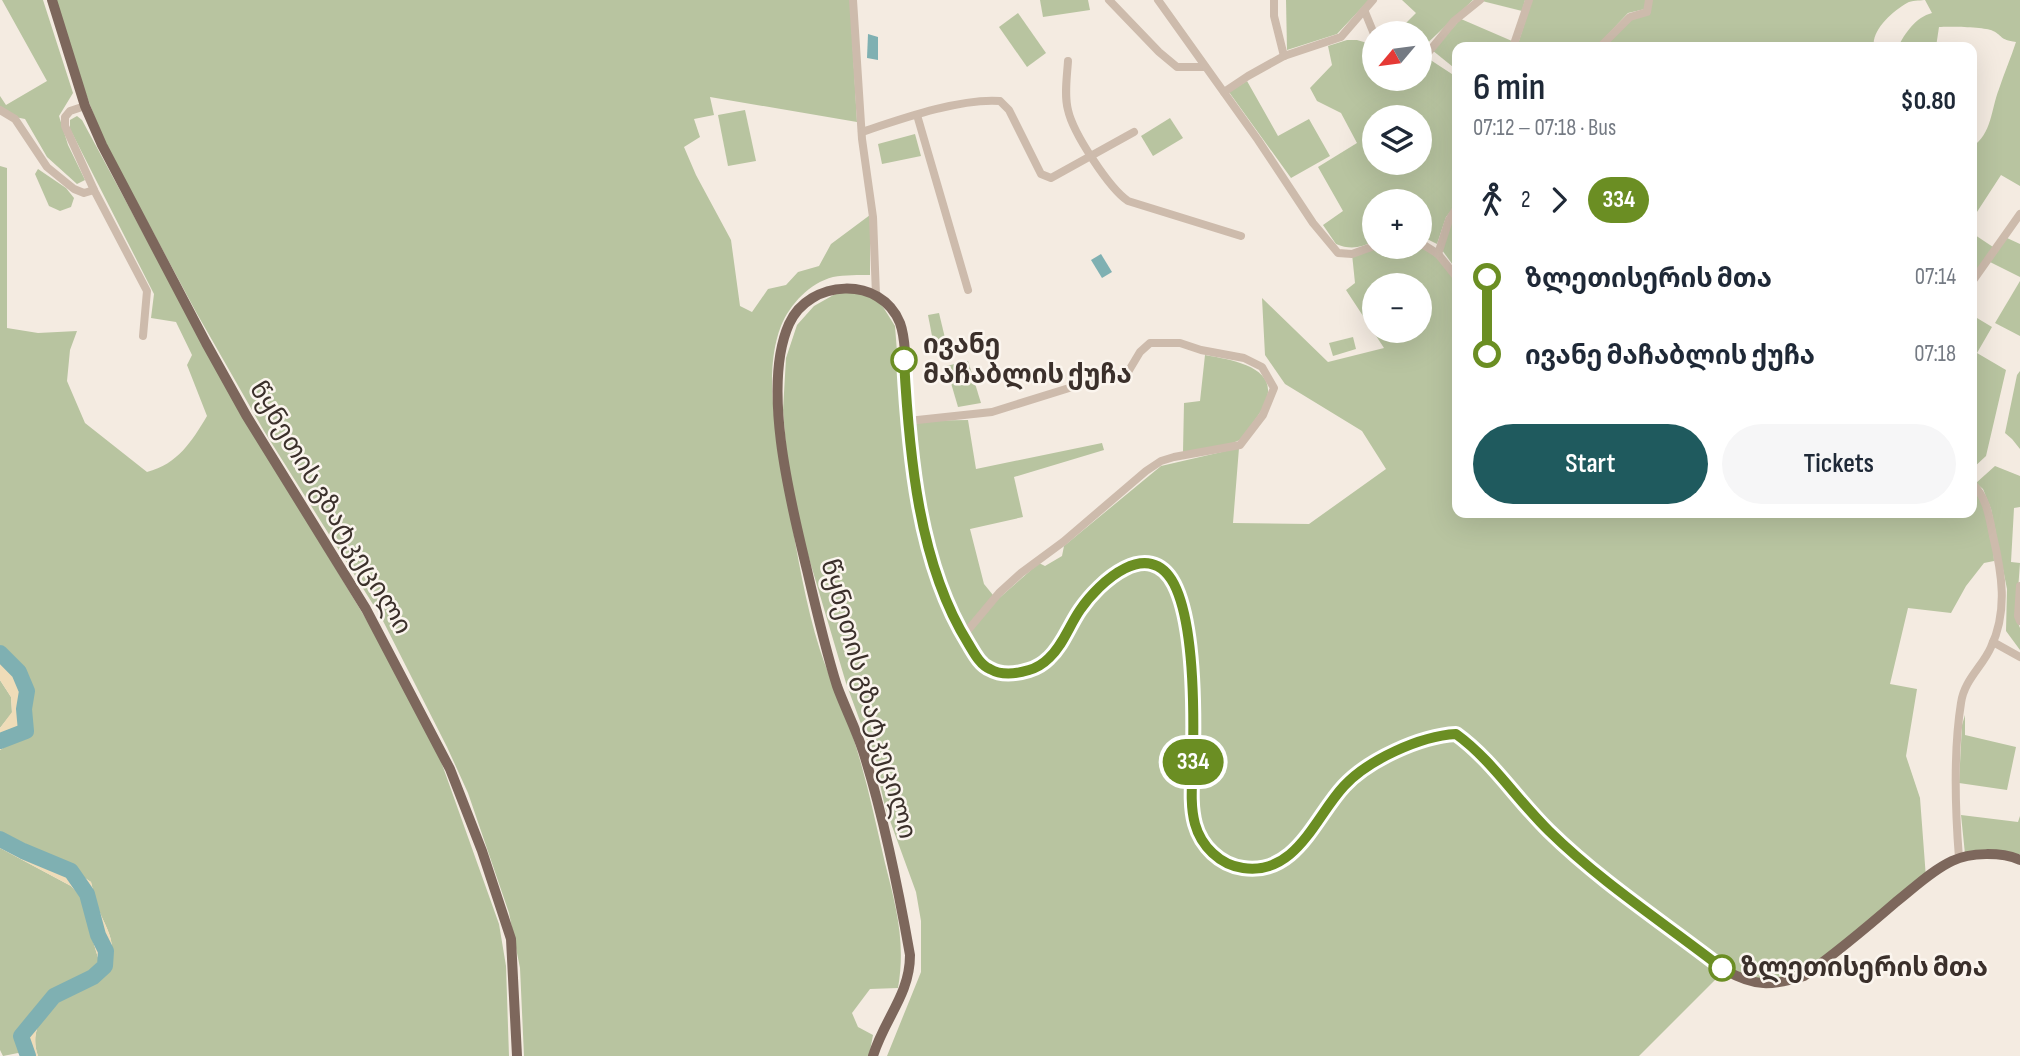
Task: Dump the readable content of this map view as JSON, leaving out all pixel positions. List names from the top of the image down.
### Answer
{
  "streets": {
    "main road": ["წყნეთის გზატკეცილი"]
  },
  "places": ["ივანე მაჩაბლის ქუჩა", "ზლეთისერის მთა"],
  "lines": ["bus line 334"],
  "north": "bottom left",
  "page": {
    "on_map": "334",
    "map_buttons": ["+", "−"],
    "heading": ["6 min", "07:12 – 07:18 · Bus", "$0.80"],
    "legs": ["2", "334"],
    "list": [
      {
        "name": "ზლეთისერის მთა",
        "value": "07:14"
      },
      {
        "name": "ივანე მაჩაბლის ქუჩა",
        "value": "07:18"
      }
    ],
    "buttons": ["Start", "Tickets"]
  }
}
